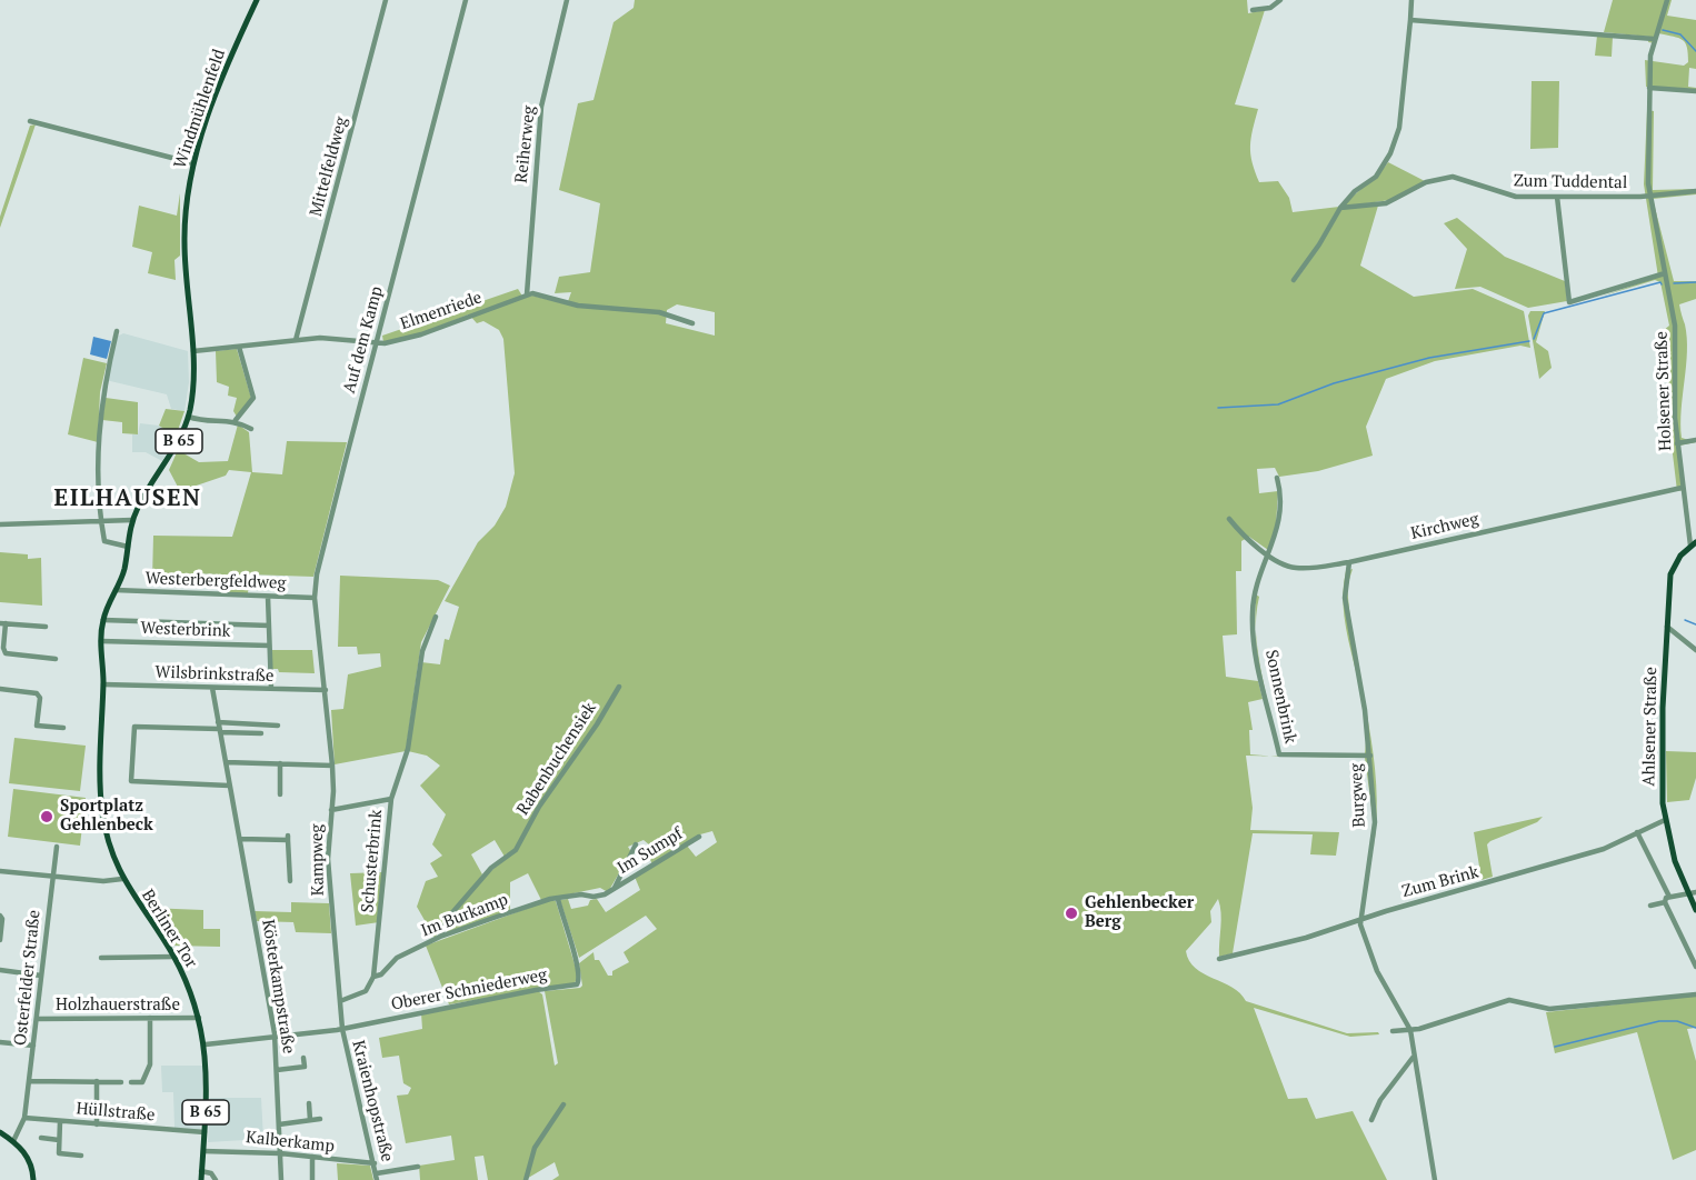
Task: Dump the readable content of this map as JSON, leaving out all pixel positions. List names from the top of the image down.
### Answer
{
  "streets": {
    "main road": [
      "Windmühlenfeld",
      "B 65",
      "Ahlsener Straße",
      "Berliner Tor"
    ],
    "street": [
      "Reiherweg",
      "Mittelfeldweg",
      "Zum Tuddental",
      "Elmenriede",
      "Auf dem Kamp",
      "Holsener Straße",
      "Kirchweg",
      "Westerbergfeldweg",
      "Westerbrink",
      "Wilsbrinkstraße",
      "Sonnenbrink",
      "Rabenbuchensiek",
      "Burgweg",
      "Im Sumpf",
      "Kampweg",
      "Schusterbrink",
      "Zum Brink",
      "Im Burkamp",
      "Osterfelder Straße",
      "Kösterkampstraße",
      "Oberer Schniederweg",
      "Holzhauerstraße",
      "Kraienhopstraße",
      "Hüllstraße",
      "Kalberkamp"
    ]
  },
  "crossings": [
    ["Windmühlenfeld", "Elmenriede"],
    ["Windmühlenfeld", "B 65"],
    ["Reiherweg", "Elmenriede"],
    ["Mittelfeldweg", "Elmenriede"],
    ["Zum Tuddental", "Holsener Straße"],
    ["Elmenriede", "Auf dem Kamp"],
    ["Elmenriede", "B 65"],
    ["Auf dem Kamp", "Westerbergfeldweg"],
    ["Auf dem Kamp", "Wilsbrinkstraße"],
    ["Auf dem Kamp", "Kampweg"],
    ["Holsener Straße", "Kirchweg"],
    ["Holsener Straße", "Ahlsener Straße"],
    ["B 65", "Westerbergfeldweg"],
    ["B 65", "Westerbrink"],
    ["B 65", "Wilsbrinkstraße"],
    ["B 65", "Berliner Tor"],
    ["B 65", "Hüllstraße"],
    ["B 65", "Kalberkamp"],
    ["Kirchweg", "Sonnenbrink"],
    ["Kirchweg", "Burgweg"],
    ["Wilsbrinkstraße", "Kampweg"],
    ["Wilsbrinkstraße", "Kösterkampstraße"],
    ["Sonnenbrink", "Burgweg"],
    ["Ahlsener Straße", "Zum Brink"],
    ["Rabenbuchensiek", "Im Burkamp"],
    ["Burgweg", "Zum Brink"],
    ["Im Sumpf", "Im Burkamp"],
    ["Kampweg", "Im Burkamp"],
    ["Kampweg", "Oberer Schniederweg"],
    ["Kampweg", "Kraienhopstraße"],
    ["Schusterbrink", "Im Burkamp"],
    ["Im Burkamp", "Oberer Schniederweg"],
    ["Berliner Tor", "Holzhauerstraße"],
    ["Osterfelder Straße", "Holzhauerstraße"],
    ["Osterfelder Straße", "Hüllstraße"],
    ["Kösterkampstraße", "Kalberkamp"],
    ["Oberer Schniederweg", "Kraienhopstraße"],
    ["Kraienhopstraße", "Kalberkamp"]
  ],
  "districts": ["EILHAUSEN"],
  "places": ["Sportplatz Gehlenbeck", "Gehlenbecker Berg"]
}
